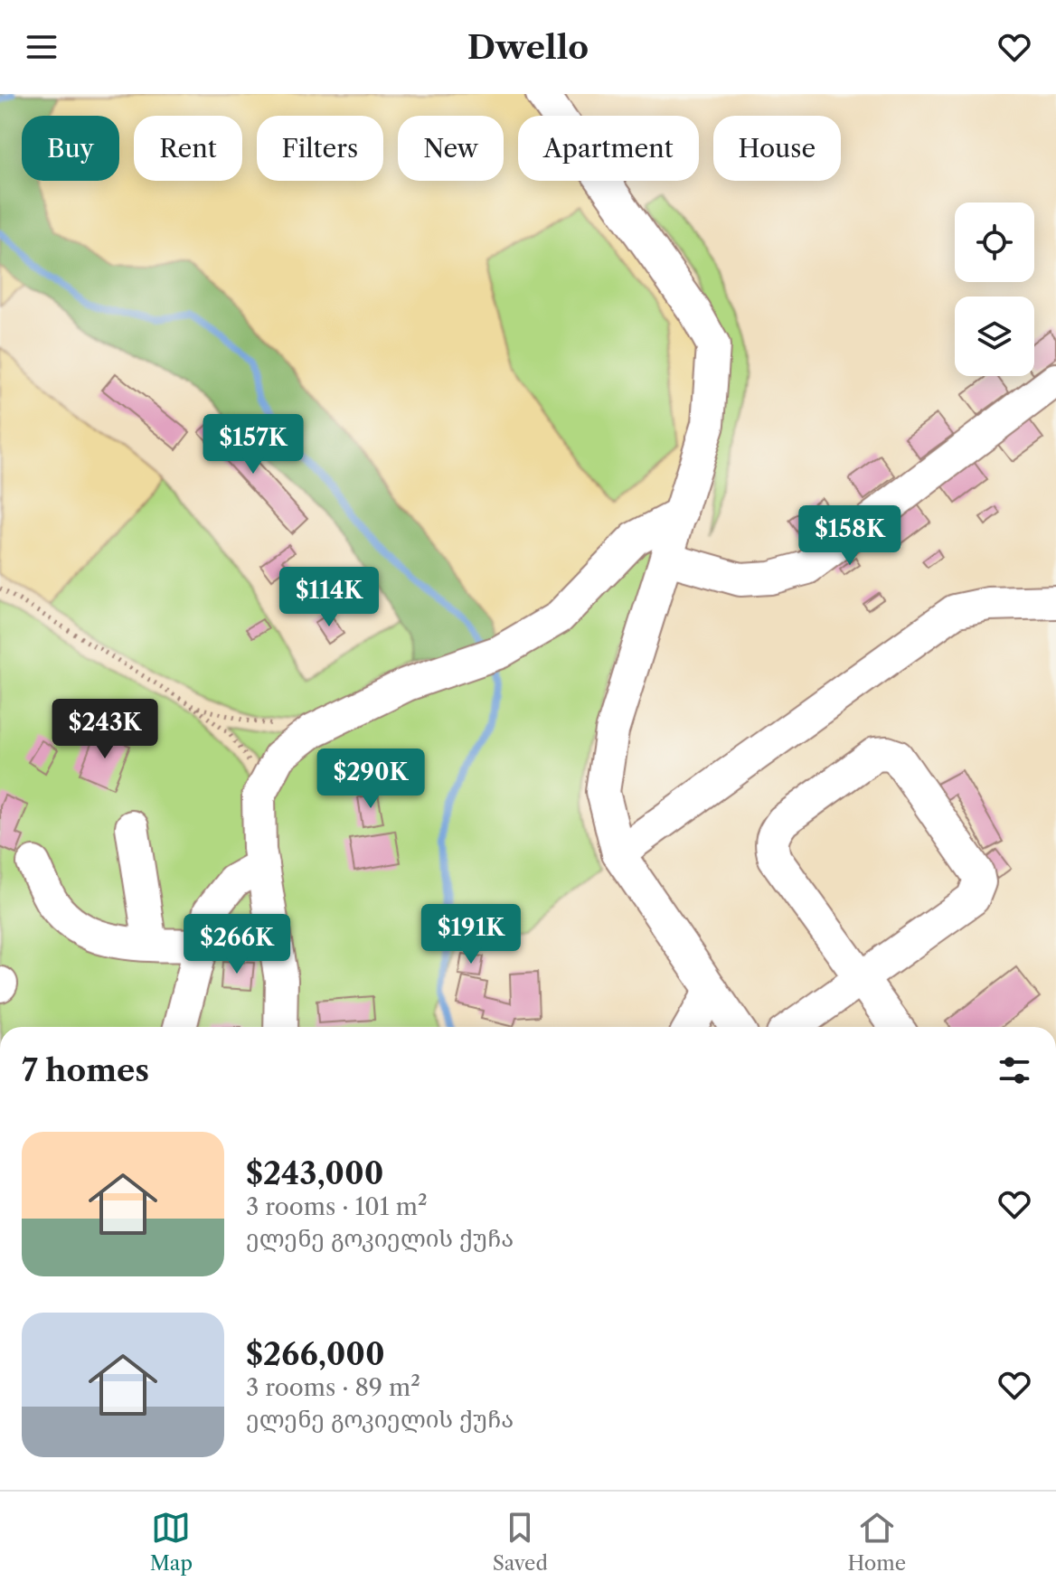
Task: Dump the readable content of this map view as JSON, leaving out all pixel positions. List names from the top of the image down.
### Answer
{
  "page": {
    "header": "Dwello",
    "chip": [
      "Buy",
      "Rent",
      "Filters",
      "New",
      "Apartment",
      "House"
    ],
    "price": [
      "$157K",
      "$158K",
      "$114K",
      "$243K",
      "$290K",
      "$191K",
      "$266K"
    ],
    "heading": "7 homes",
    "list": [
      {
        "name": "$243,000",
        "note": "3 rooms · 101 m² · ელენე გოკიელის ქუჩა"
      },
      {
        "name": "$266,000",
        "note": "3 rooms · 89 m² · ელენე გოკიელის ქუჩა"
      }
    ],
    "tabs": ["Map", "Saved", "Home"]
  }
}
